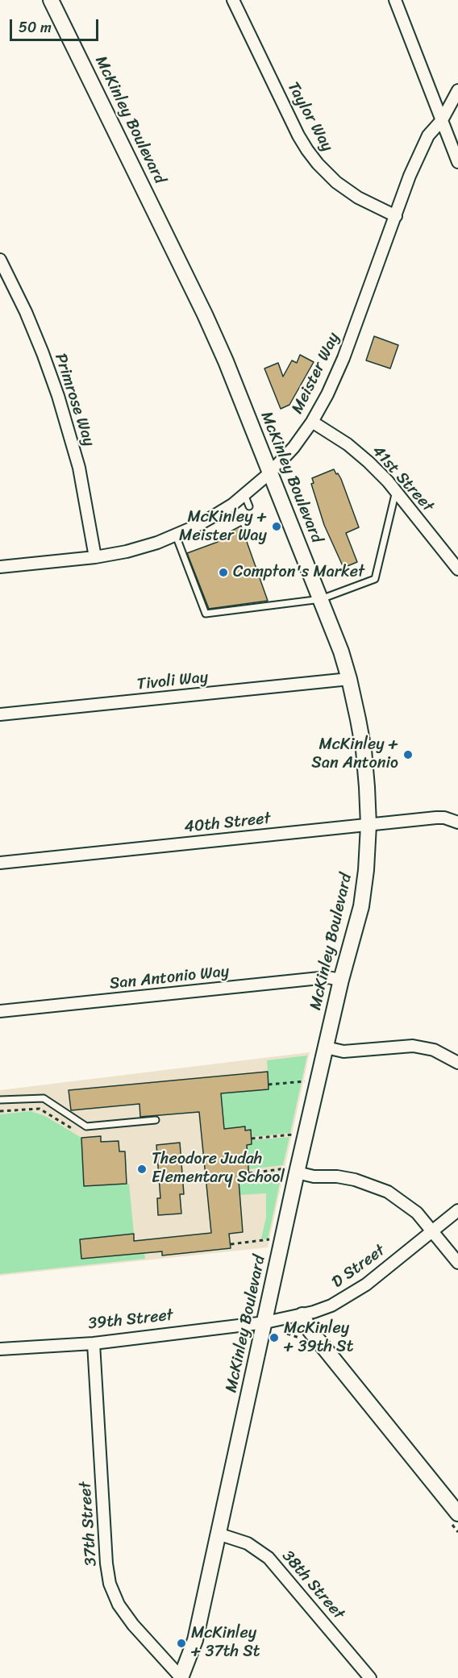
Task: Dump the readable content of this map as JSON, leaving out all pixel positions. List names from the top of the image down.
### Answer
{
  "streets": {
    "street": [
      "Taylor Way",
      "McKinley Boulevard",
      "Meister Way",
      "Primrose Way",
      "41st Street",
      "Tivoli Way",
      "40th Street",
      "San Antonio Way",
      "D Street",
      "39th Street",
      "37th Street",
      "38th Street"
    ]
  },
  "crossings": [
    ["Taylor Way", "Meister Way"],
    ["McKinley Boulevard", "Meister Way"],
    ["McKinley Boulevard", "Tivoli Way"],
    ["McKinley Boulevard", "40th Street"],
    ["McKinley Boulevard", "San Antonio Way"],
    ["McKinley Boulevard", "D Street"],
    ["McKinley Boulevard", "39th Street"],
    ["McKinley Boulevard", "37th Street"],
    ["McKinley Boulevard", "38th Street"],
    ["Meister Way", "Primrose Way"],
    ["Meister Way", "41st Street"],
    ["D Street", "39th Street"],
    ["39th Street", "37th Street"]
  ],
  "places": [
    "McKinley + Meister Way",
    "Compton's Market",
    "McKinley + San Antonio",
    "Theodore Judah Elementary School",
    "McKinley + 39th St",
    "McKinley + 37th St"
  ],
  "scale_bar": "50 m"
}
